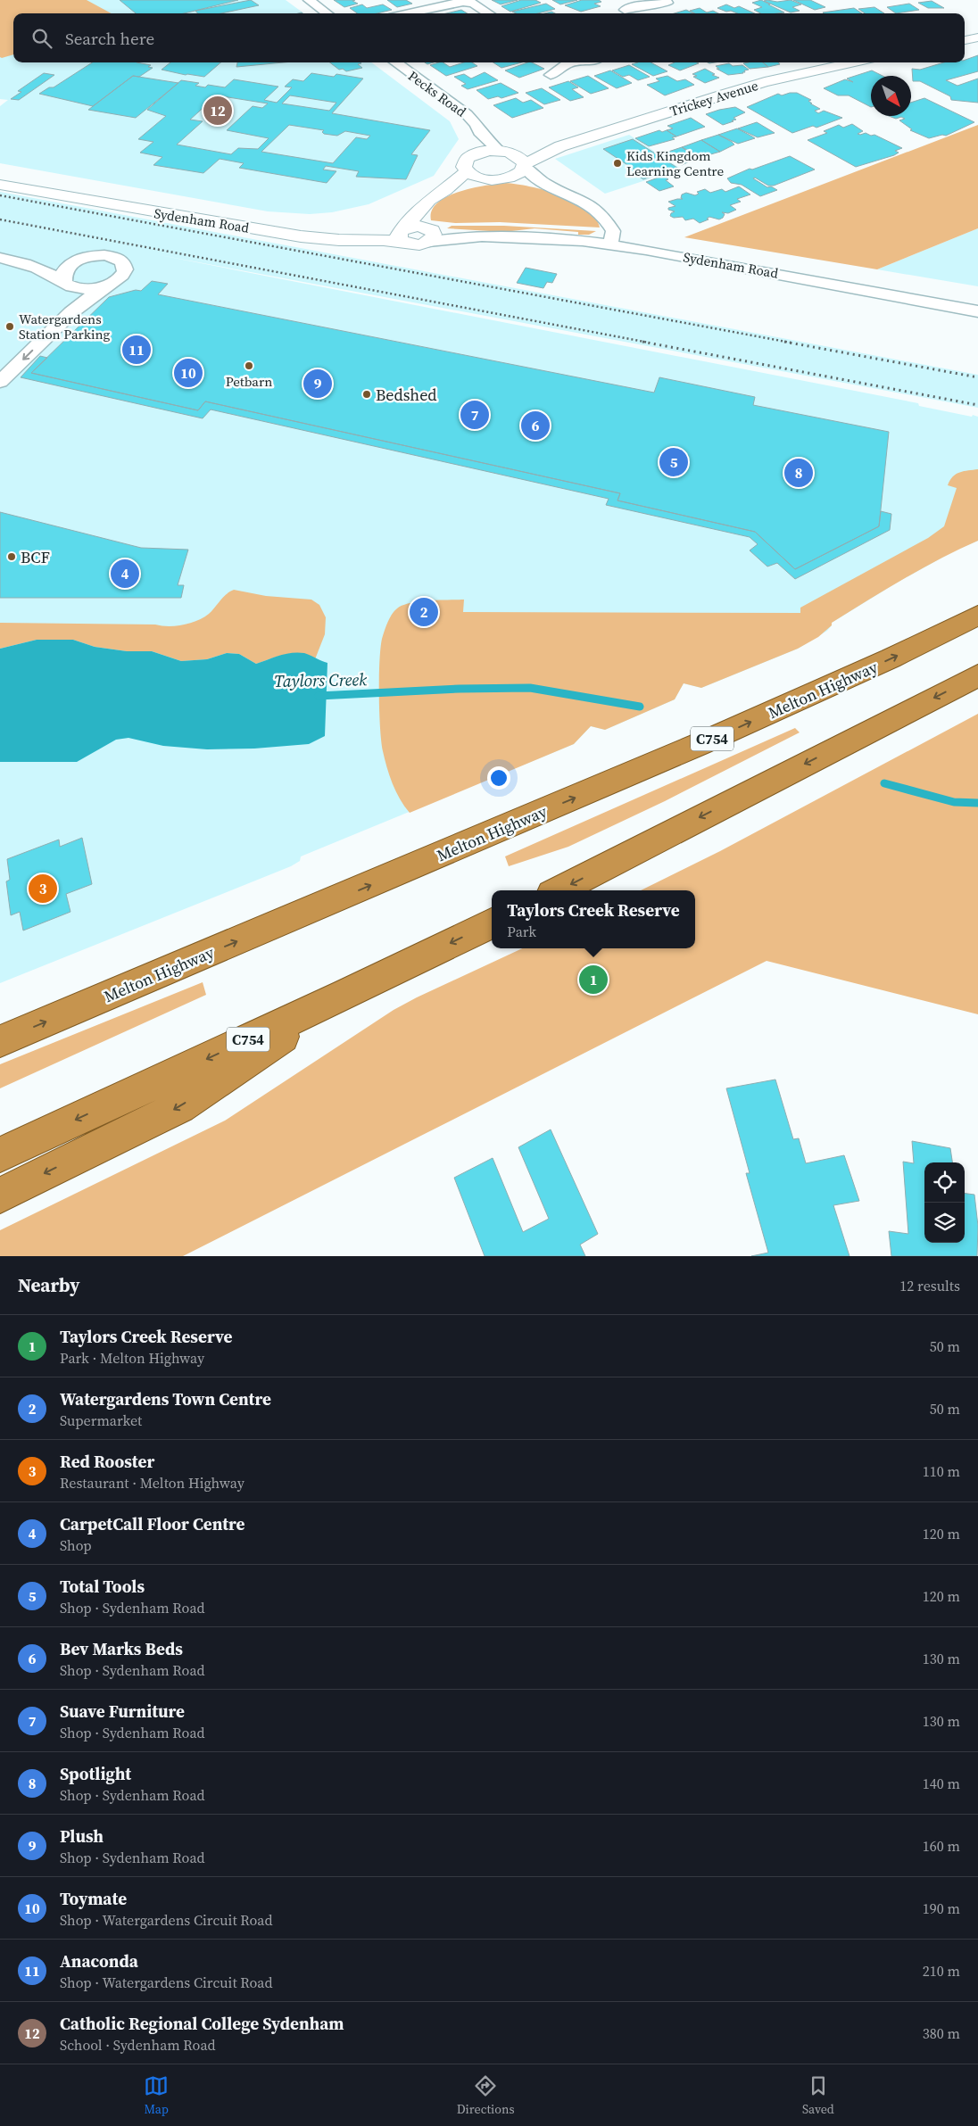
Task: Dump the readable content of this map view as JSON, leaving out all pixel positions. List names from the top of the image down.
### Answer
{
  "streets": {
    "highway": ["Melton Highway", "C754"],
    "street": ["Pecks Road", "Trickey Avenue", "Sydenham Road"]
  },
  "crossings": [
    ["Pecks Road", "Trickey Avenue"]
  ],
  "water": ["Taylors Creek"],
  "places": [
    "Kids Kingdom Learning Centre",
    "Watergardens Station Parking",
    "Petbarn",
    "Bedshed",
    "BCF"
  ],
  "north": "bottom right",
  "page": {
    "search": "Search here",
    "pins": [
      "12",
      "11",
      "10",
      "9",
      "7",
      "6",
      "5",
      "8",
      "4",
      "2",
      "3",
      "1"
    ],
    "popup": ["Taylors Creek Reserve", "Park"],
    "heading": ["Nearby", "12 results"],
    "list": [
      {
        "mark": "1",
        "name": "Taylors Creek Reserve",
        "note": "Park · Melton Highway",
        "value": "50 m"
      },
      {
        "mark": "2",
        "name": "Watergardens Town Centre",
        "note": "Supermarket",
        "value": "50 m"
      },
      {
        "mark": "3",
        "name": "Red Rooster",
        "note": "Restaurant · Melton Highway",
        "value": "110 m"
      },
      {
        "mark": "4",
        "name": "CarpetCall Floor Centre",
        "note": "Shop",
        "value": "120 m"
      },
      {
        "mark": "5",
        "name": "Total Tools",
        "note": "Shop · Sydenham Road",
        "value": "120 m"
      },
      {
        "mark": "6",
        "name": "Bev Marks Beds",
        "note": "Shop · Sydenham Road",
        "value": "130 m"
      },
      {
        "mark": "7",
        "name": "Suave Furniture",
        "note": "Shop · Sydenham Road",
        "value": "130 m"
      },
      {
        "mark": "8",
        "name": "Spotlight",
        "note": "Shop · Sydenham Road",
        "value": "140 m"
      },
      {
        "mark": "9",
        "name": "Plush",
        "note": "Shop · Sydenham Road",
        "value": "160 m"
      },
      {
        "mark": "10",
        "name": "Toymate",
        "note": "Shop · Watergardens Circuit Road",
        "value": "190 m"
      },
      {
        "mark": "11",
        "name": "Anaconda",
        "note": "Shop · Watergardens Circuit Road",
        "value": "210 m"
      },
      {
        "mark": "12",
        "name": "Catholic Regional College Sydenham",
        "note": "School · Sydenham Road",
        "value": "380 m"
      }
    ],
    "nav": ["Map", "Directions", "Saved"]
  }
}
